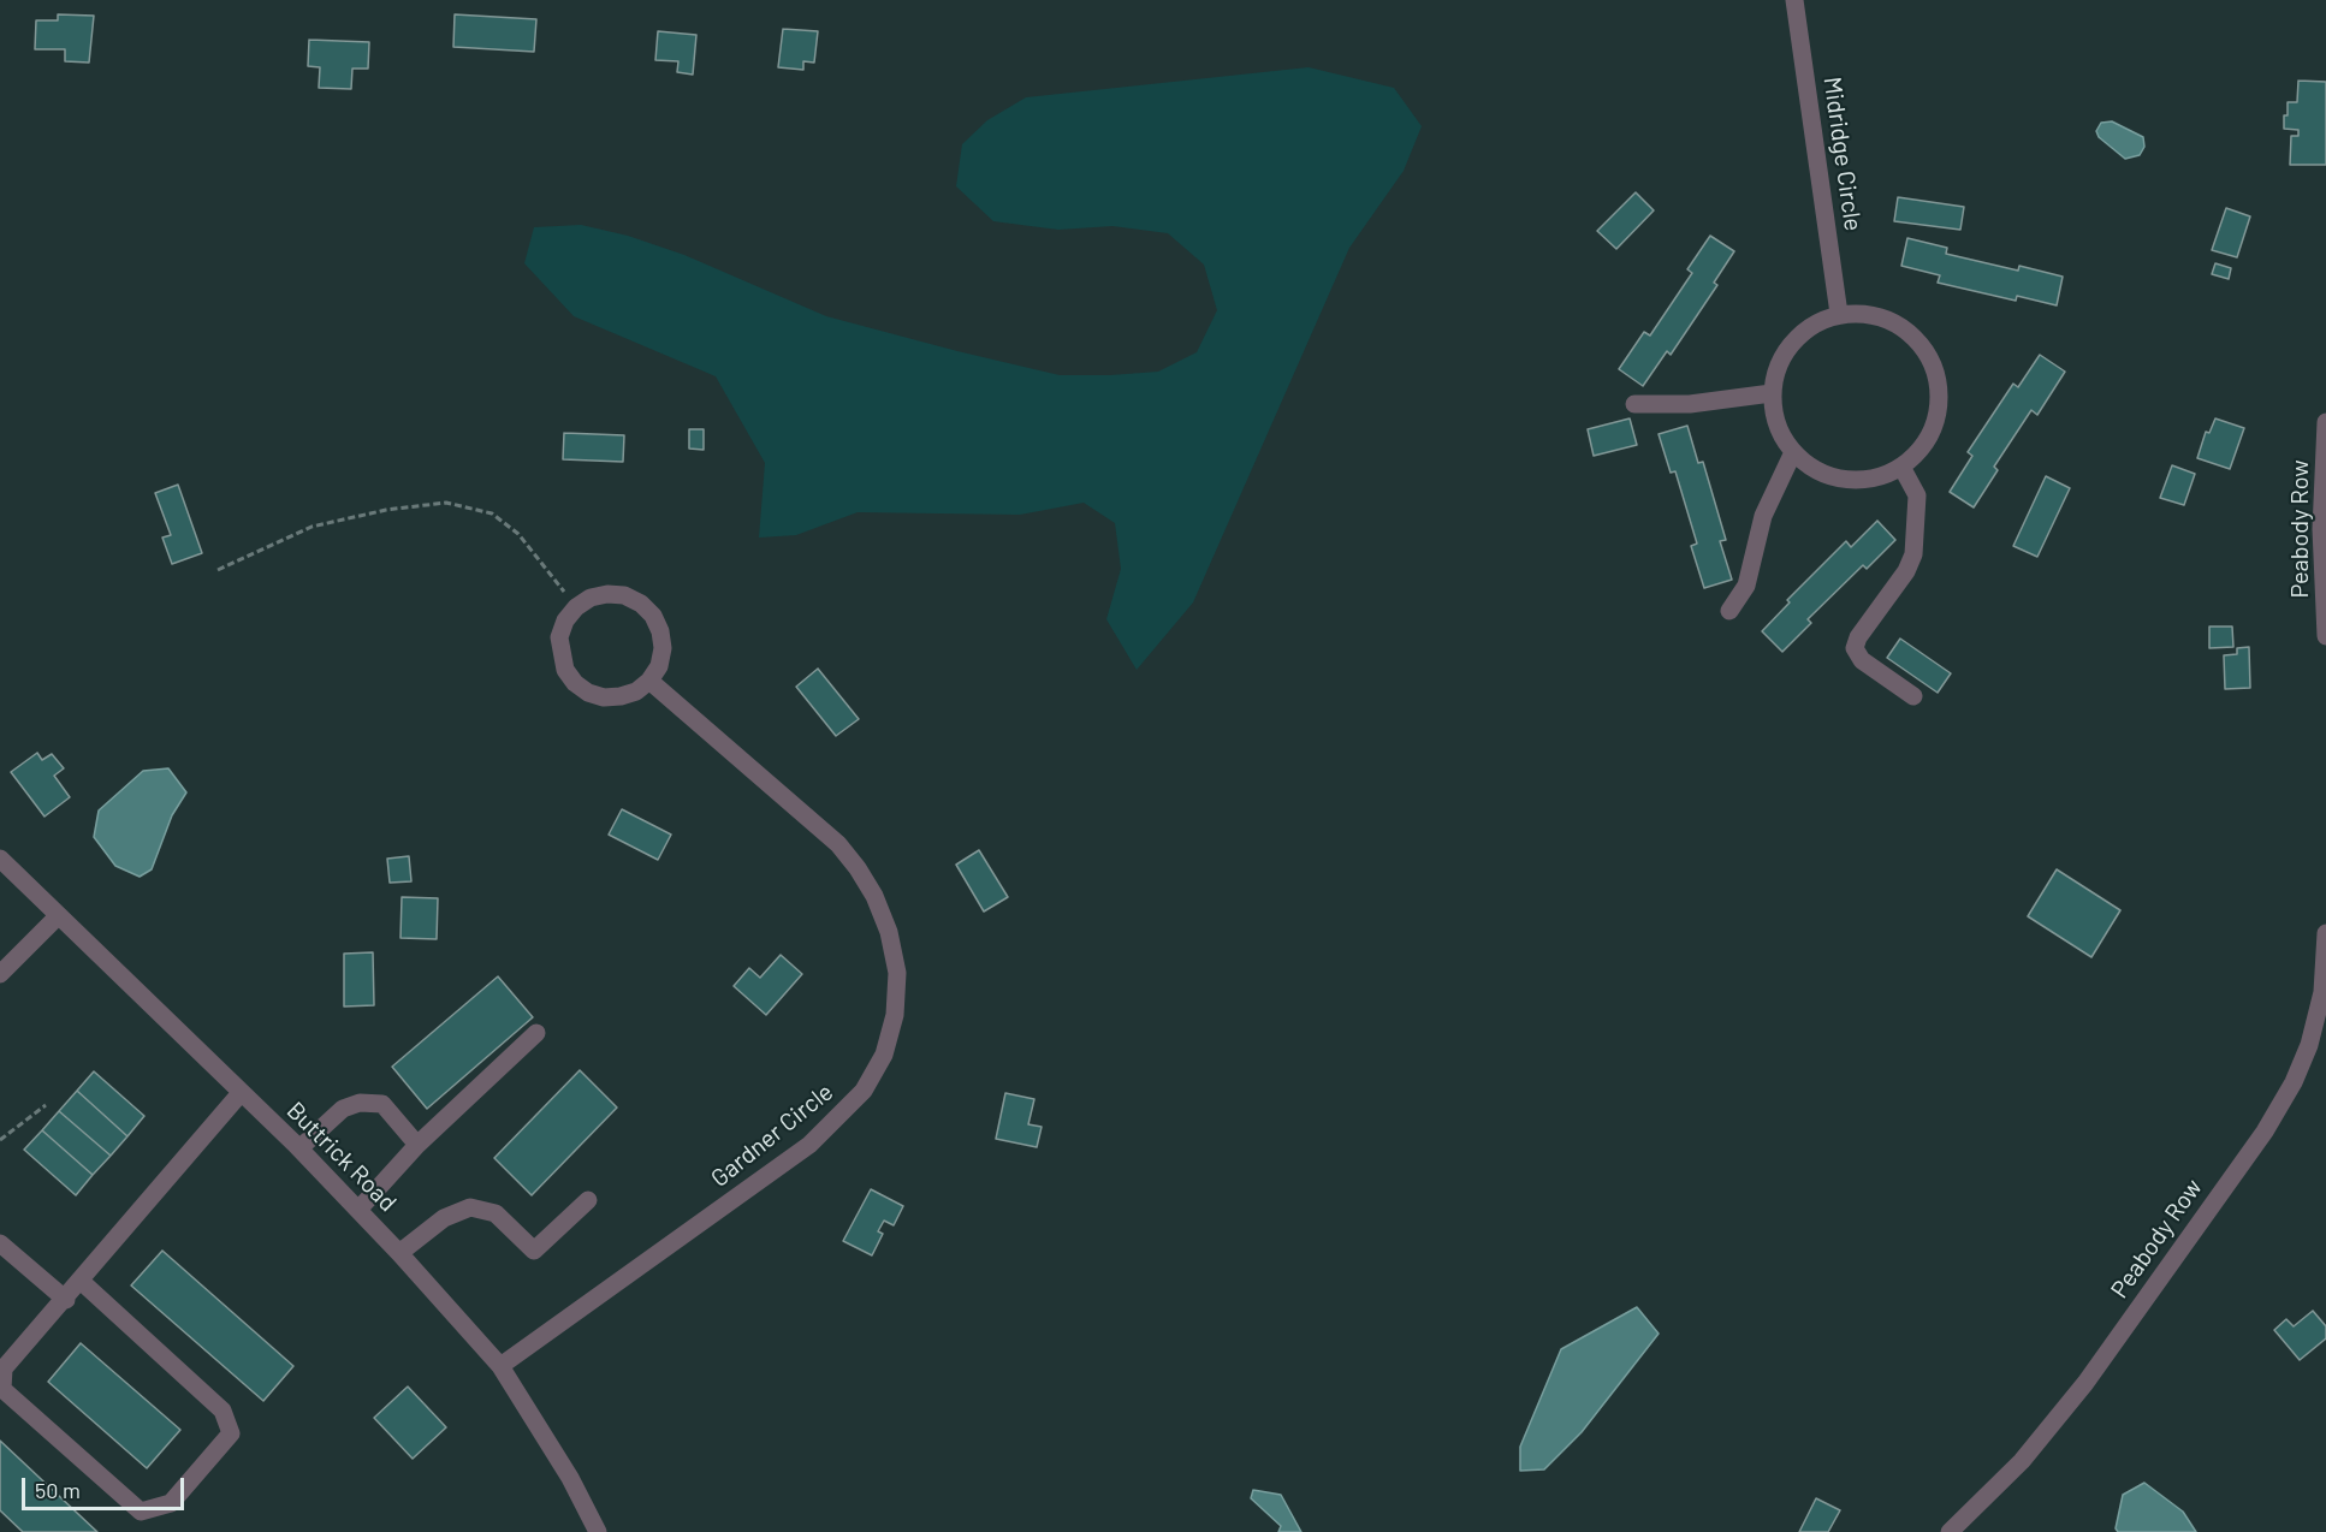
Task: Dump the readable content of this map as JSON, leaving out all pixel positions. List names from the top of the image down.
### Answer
{
  "streets": {
    "street": [
      "Midridge Circle",
      "Peabody Row",
      "Gardner Circle",
      "Buttrick Road"
    ]
  },
  "crossings": [
    ["Gardner Circle", "Buttrick Road"]
  ],
  "scale_bar": "50 m"
}
